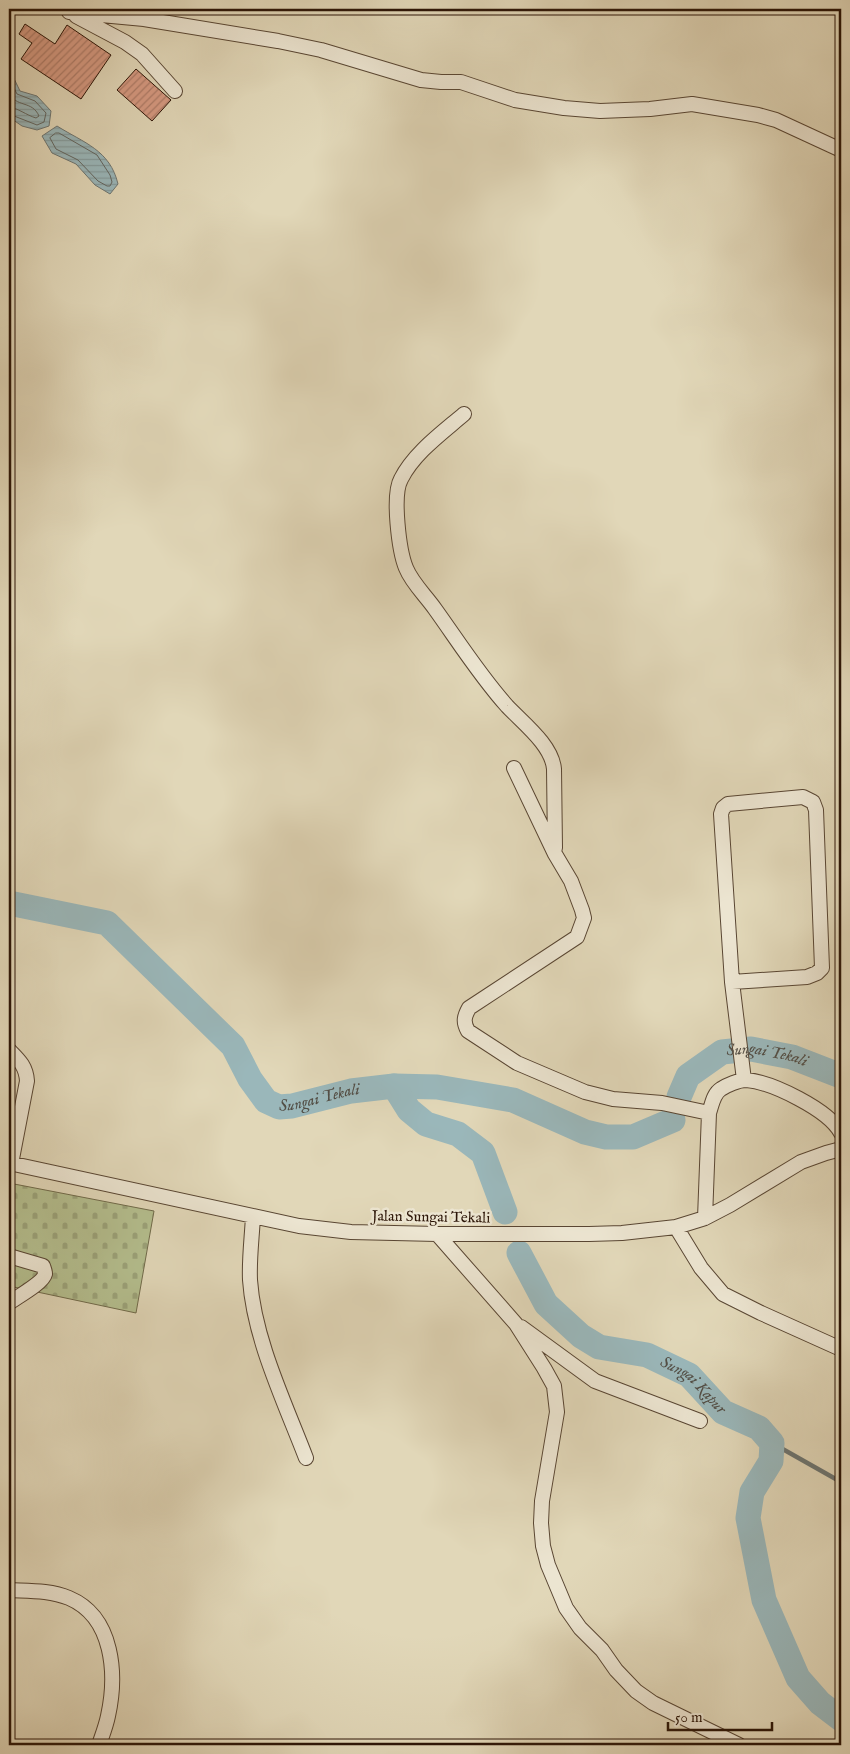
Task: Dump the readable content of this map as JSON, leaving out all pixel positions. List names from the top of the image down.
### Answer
{
  "streets": {
    "street": ["Jalan Sungai Tekali"]
  },
  "water": ["Sungai Tekali", "Sungai Kapur"],
  "scale_bar": "50 m"
}
